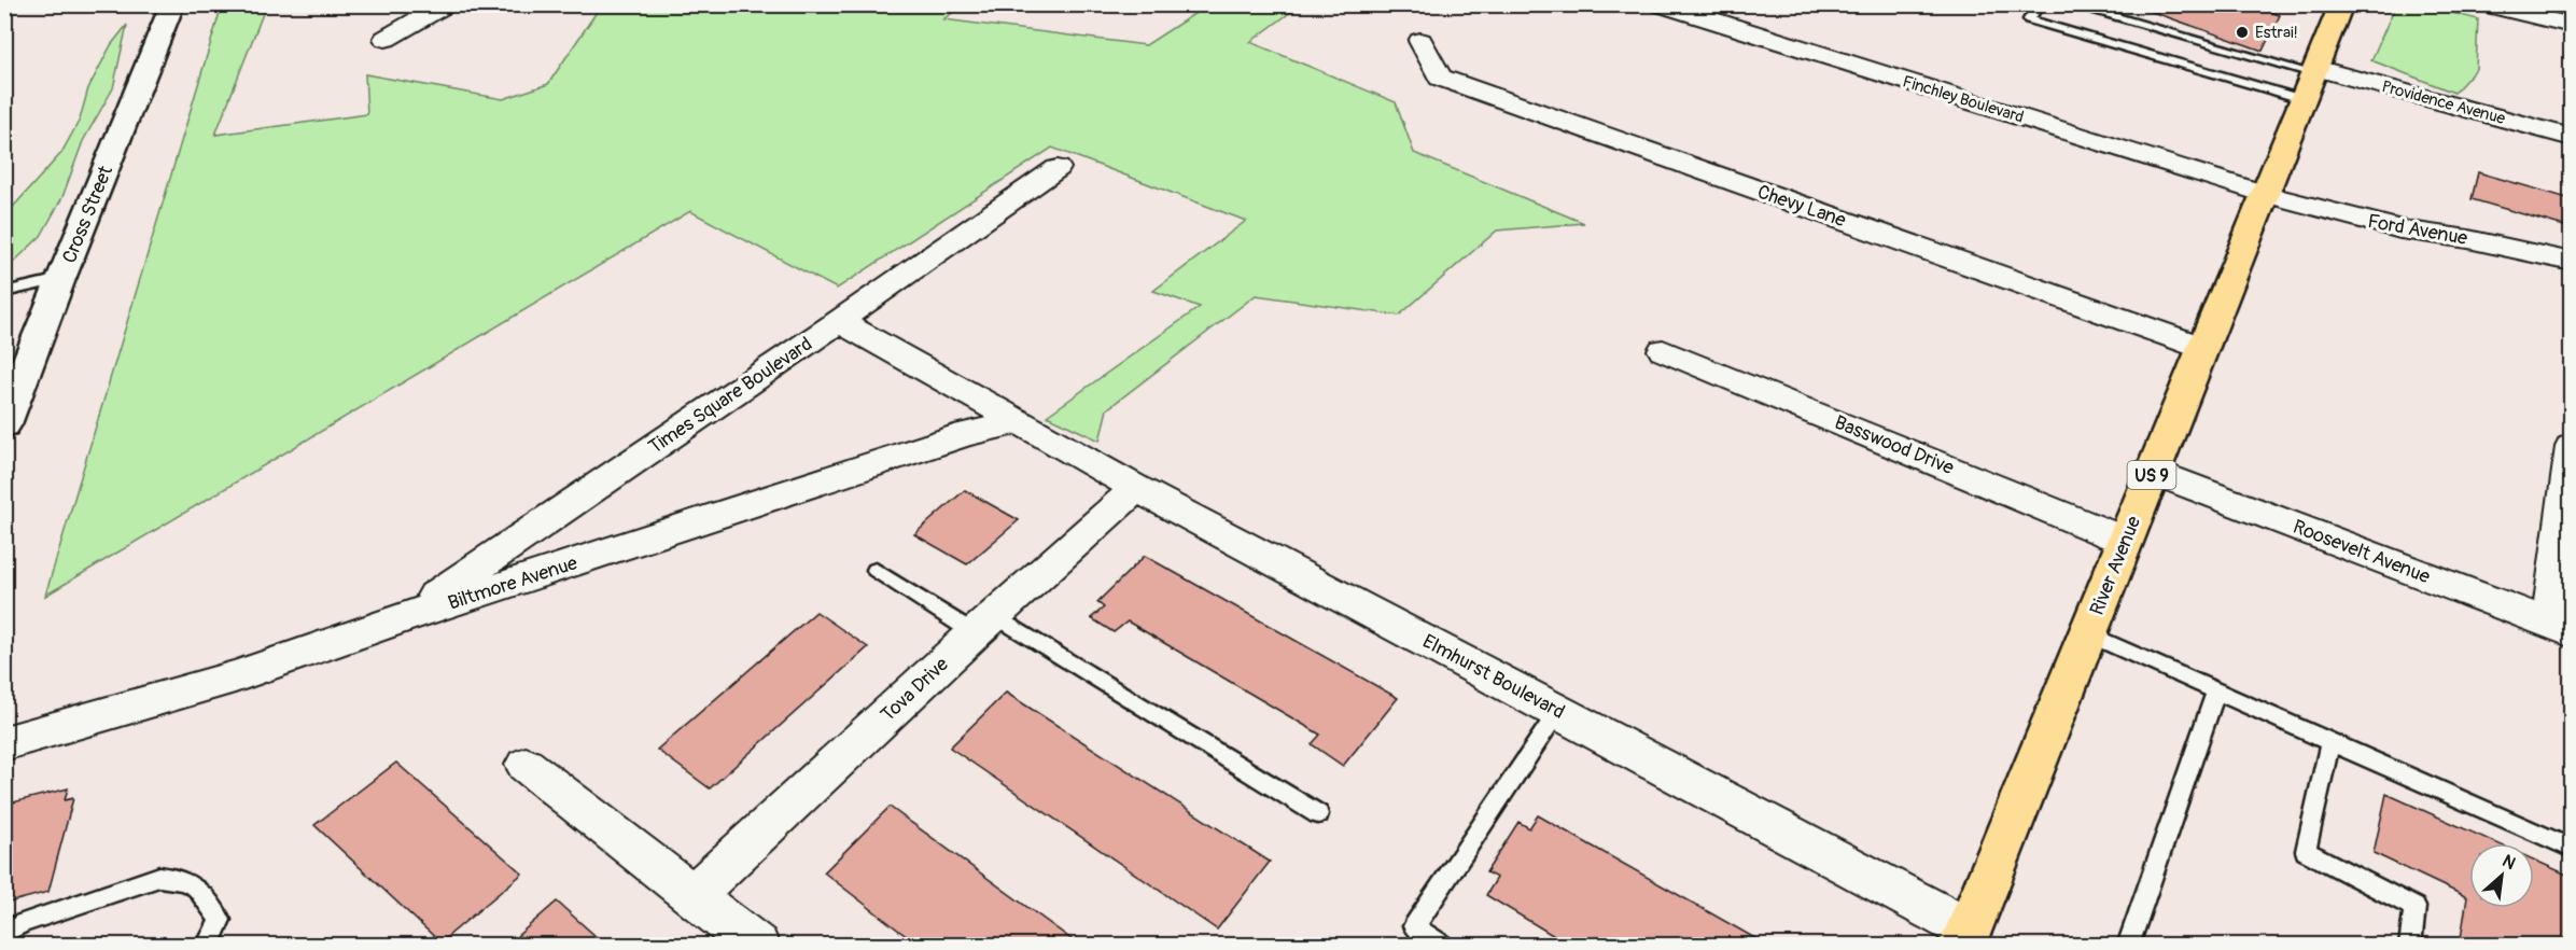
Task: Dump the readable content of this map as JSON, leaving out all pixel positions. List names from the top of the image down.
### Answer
{
  "streets": {
    "highway": ["US 9", "River Avenue"],
    "main road": ["Cross Street"],
    "street": [
      "Finchley Boulevard",
      "Providence Avenue",
      "Chevy Lane",
      "Ford Avenue",
      "Times Square Boulevard",
      "Basswood Drive",
      "Roosevelt Avenue",
      "Biltmore Avenue",
      "Elmhurst Boulevard",
      "Tova Drive"
    ]
  },
  "crossings": [
    ["Finchley Boulevard", "Ford Avenue"],
    ["Finchley Boulevard", "River Avenue"],
    ["Providence Avenue", "River Avenue"],
    ["Chevy Lane", "River Avenue"],
    ["Ford Avenue", "River Avenue"],
    ["Times Square Boulevard", "Biltmore Avenue"],
    ["Times Square Boulevard", "Elmhurst Boulevard"],
    ["Basswood Drive", "River Avenue"],
    ["Roosevelt Avenue", "River Avenue"],
    ["River Avenue", "Elmhurst Boulevard"],
    ["Biltmore Avenue", "Elmhurst Boulevard"],
    ["Elmhurst Boulevard", "Tova Drive"]
  ],
  "places": ["Estrai!"],
  "north": "top right"
}
